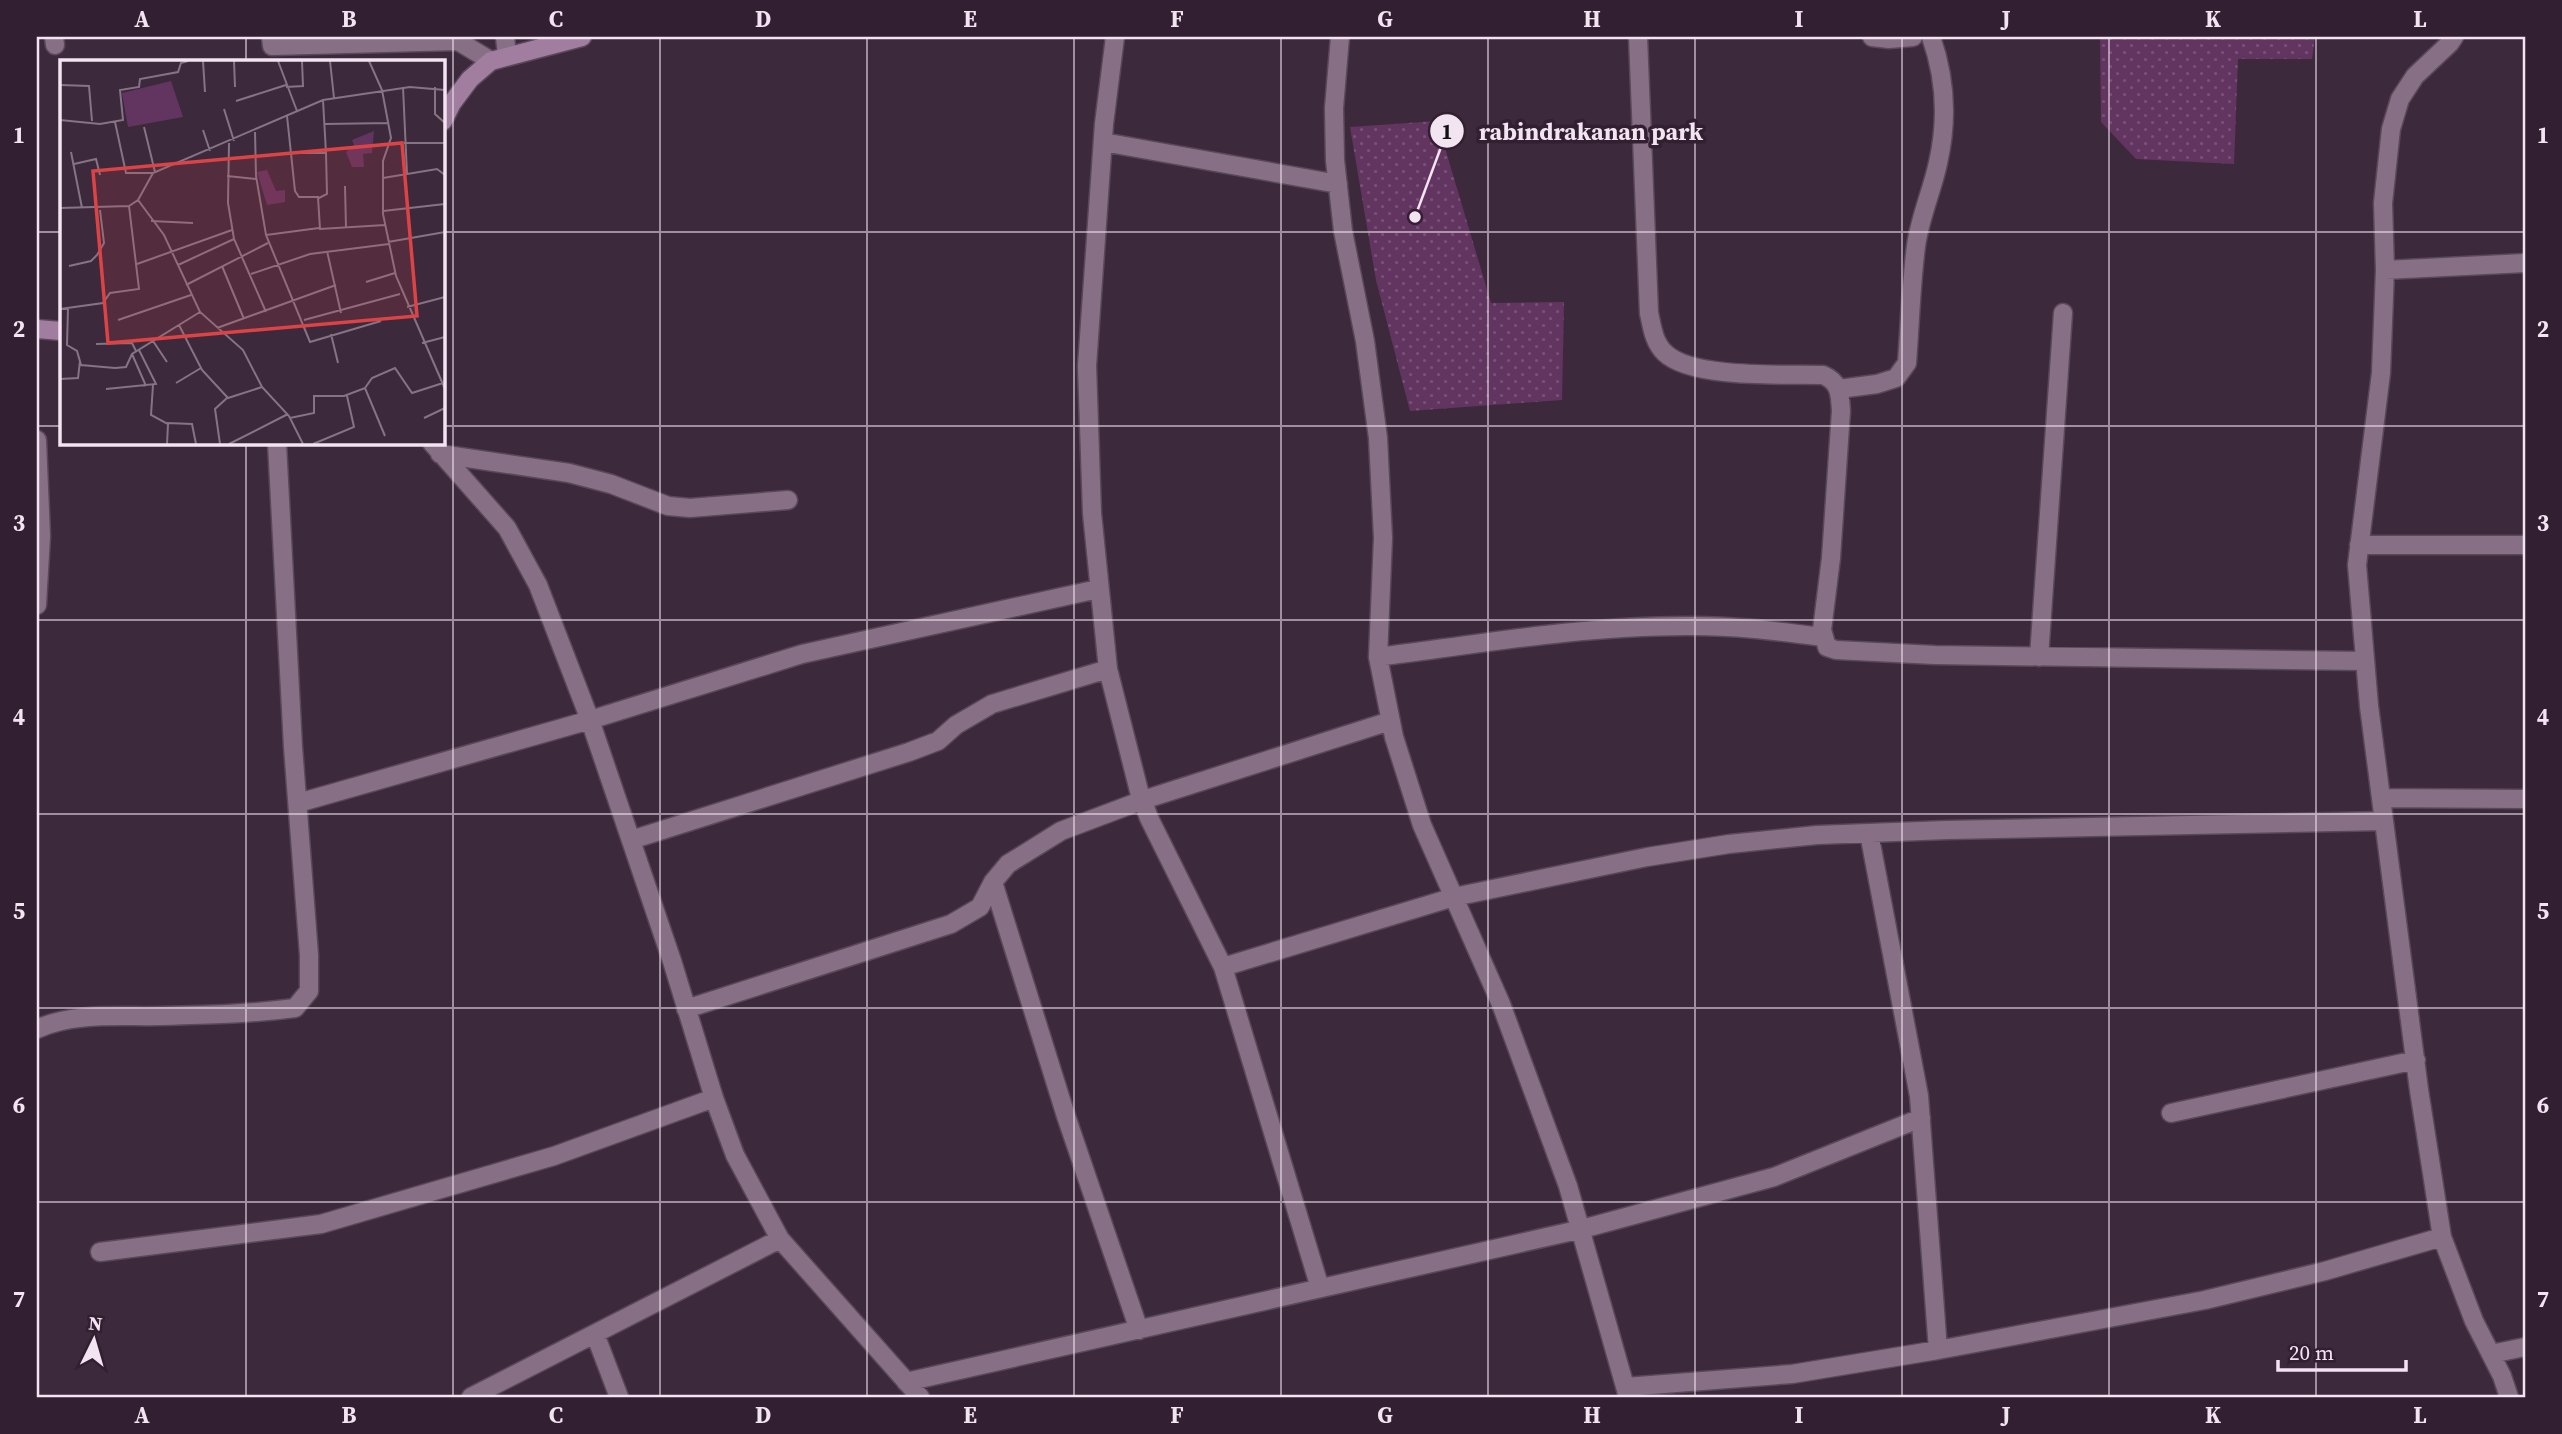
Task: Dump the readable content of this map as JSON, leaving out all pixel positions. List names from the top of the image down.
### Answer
{
  "places": ["rabindrakanan park"],
  "scale_bar": "20 m",
  "north": "top",
  "grid": {
    "columns": [
      "A",
      "B",
      "C",
      "D",
      "E",
      "F",
      "G",
      "H",
      "I",
      "J",
      "K",
      "L"
    ],
    "rows": [
      "1",
      "2",
      "3",
      "4",
      "5",
      "6",
      "7"
    ]
  }
}
